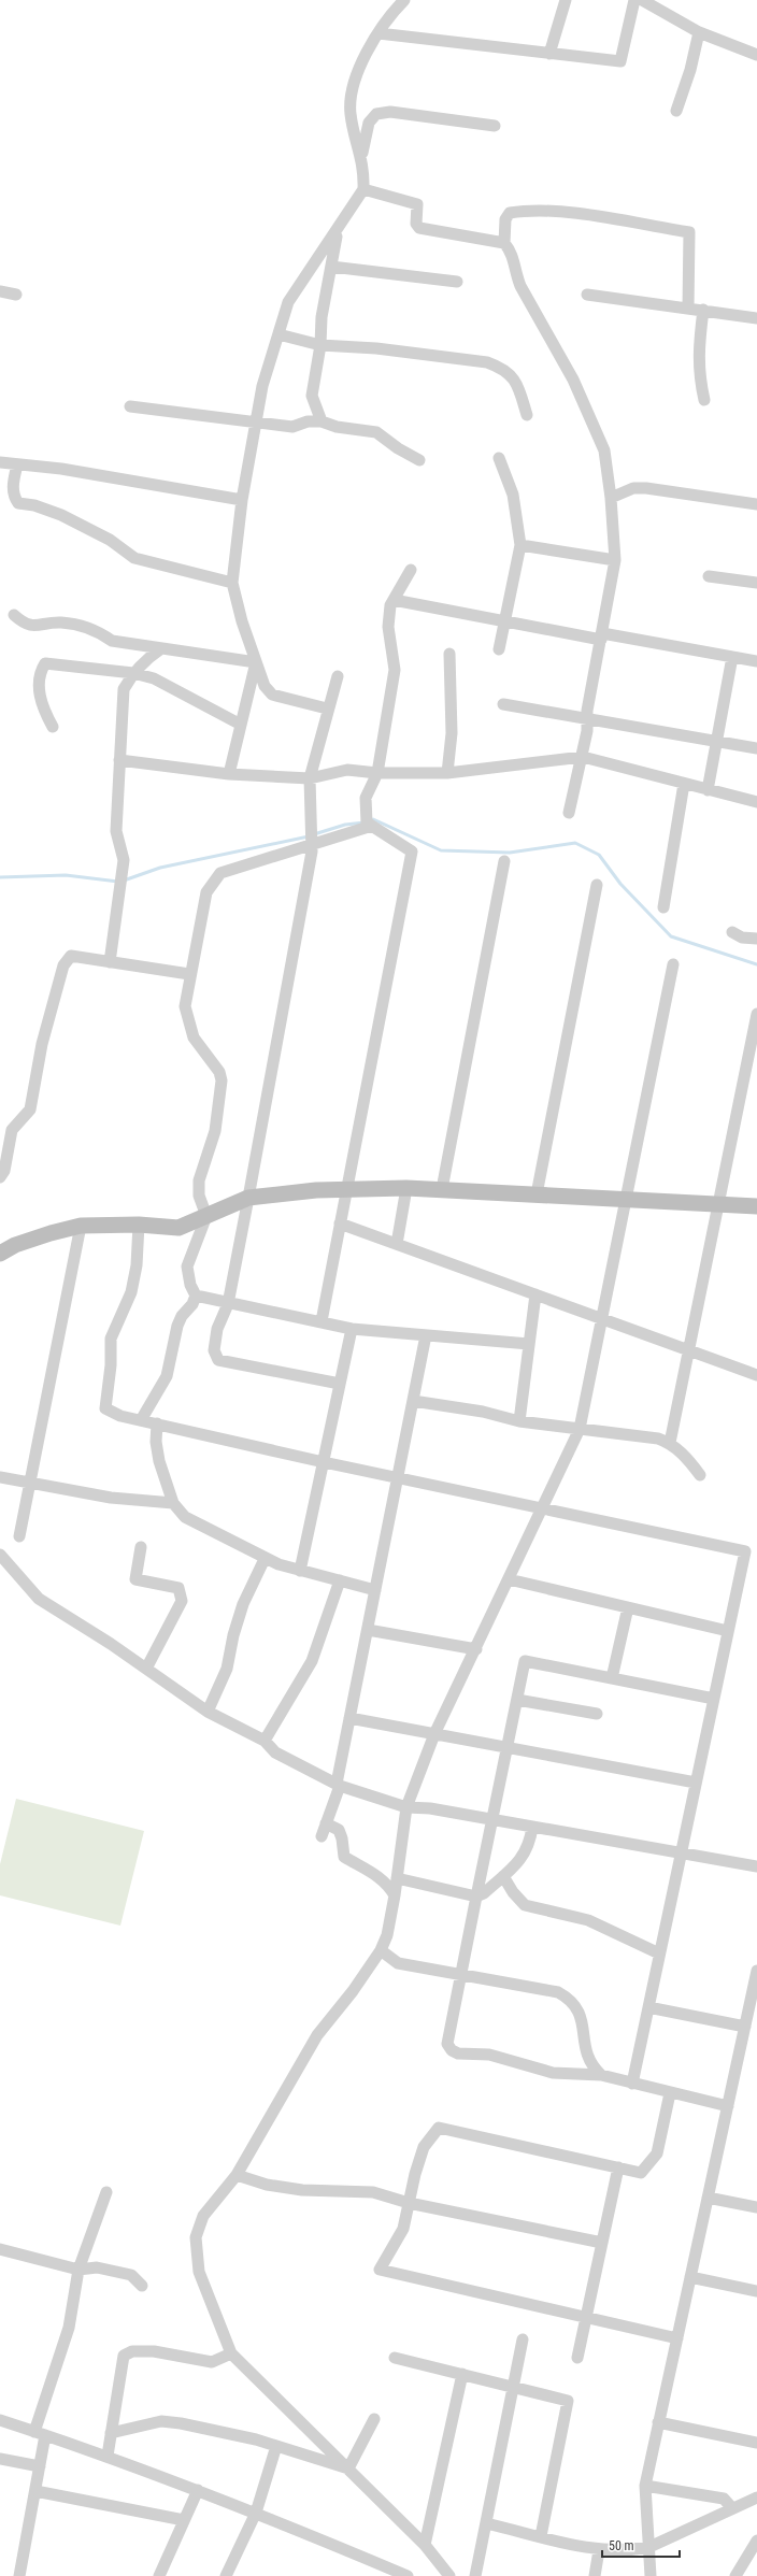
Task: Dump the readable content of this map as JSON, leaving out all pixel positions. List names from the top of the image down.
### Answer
{
  "scale_bar": "50 m"
}
